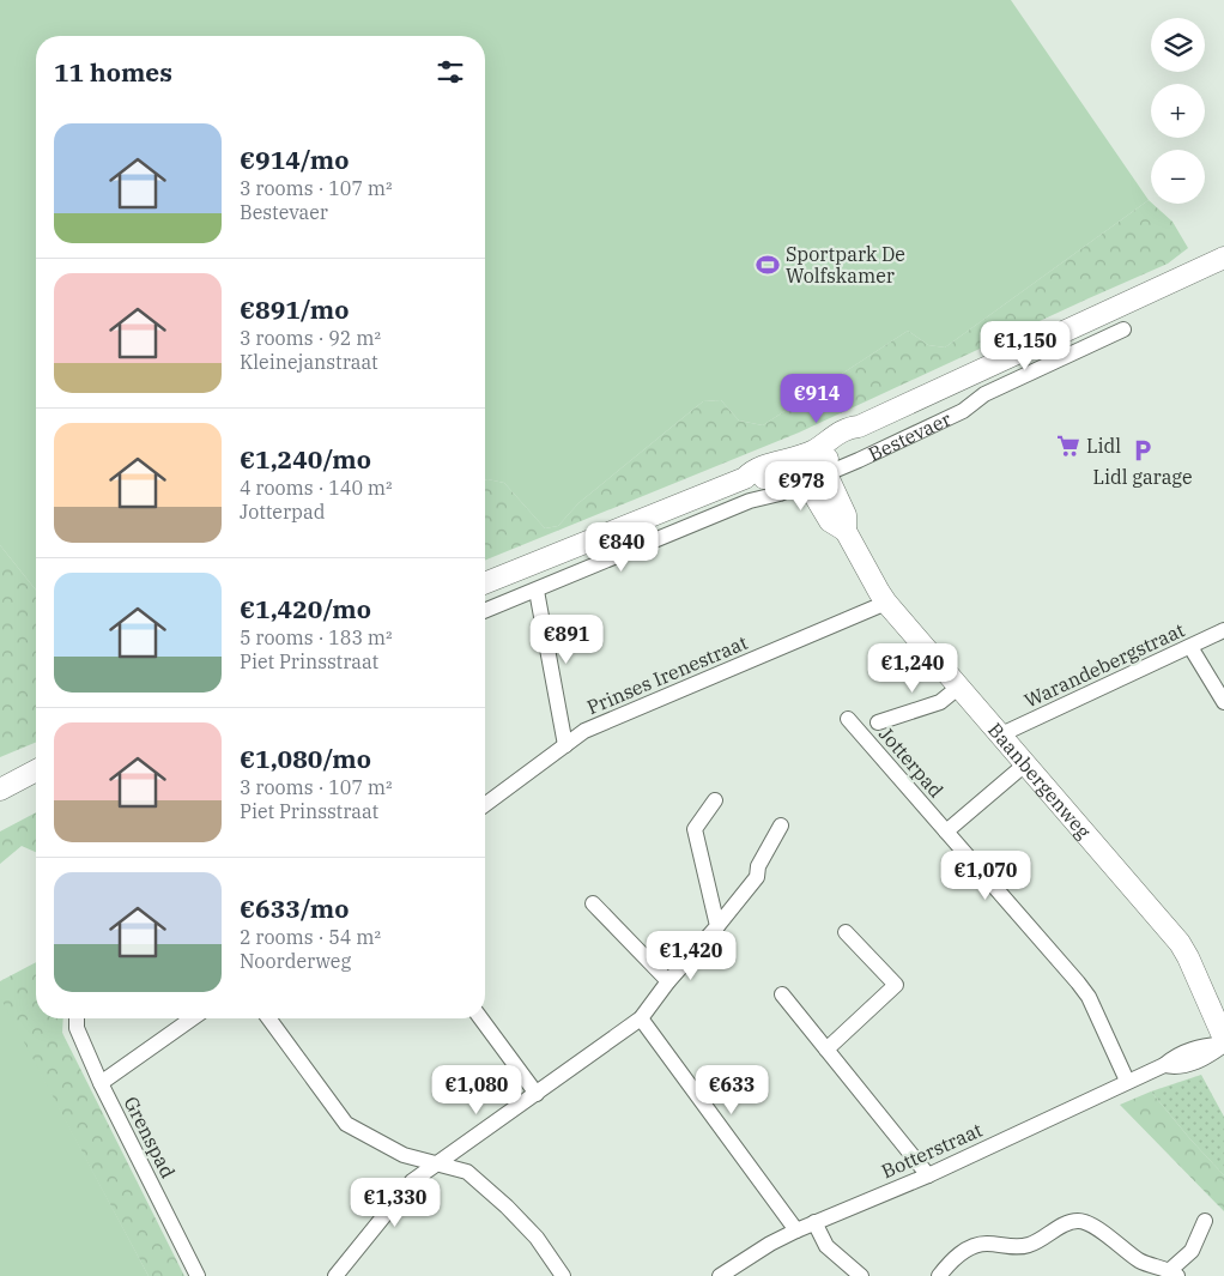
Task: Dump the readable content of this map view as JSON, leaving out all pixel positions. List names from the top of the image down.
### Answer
{
  "streets": {
    "main road": ["Bestevaer", "Baanbergenweg"],
    "street": [
      "Warandebergstraat",
      "Prinses Irenestraat",
      "Jotterpad",
      "Grenspad",
      "Botterstraat"
    ]
  },
  "crossings": [
    ["Bestevaer", "Baanbergenweg"],
    ["Warandebergstraat", "Baanbergenweg"],
    ["Prinses Irenestraat", "Baanbergenweg"],
    ["Jotterpad", "Baanbergenweg"],
    ["Jotterpad", "Botterstraat"],
    ["Baanbergenweg", "Botterstraat"]
  ],
  "places": {
    "sports": ["Sportpark De Wolfskamer"],
    "supermarket": ["Lidl"],
    "parking": ["Lidl garage"]
  },
  "page": {
    "map_buttons": ["+", "−"],
    "heading": "11 homes",
    "list": [
      {
        "name": "€914/mo",
        "note": "3 rooms · 107 m² · Bestevaer"
      },
      {
        "name": "€891/mo",
        "note": "3 rooms · 92 m² · Kleinejanstraat"
      },
      {
        "name": "€1,240/mo",
        "note": "4 rooms · 140 m² · Jotterpad"
      },
      {
        "name": "€1,420/mo",
        "note": "5 rooms · 183 m² · Piet Prinsstraat"
      },
      {
        "name": "€1,080/mo",
        "note": "3 rooms · 107 m² · Piet Prinsstraat"
      },
      {
        "name": "€633/mo",
        "note": "2 rooms · 54 m² · Noorderweg"
      }
    ],
    "price": [
      "€1,150",
      "€914",
      "€978",
      "€840",
      "€891",
      "€1,240",
      "€1,070",
      "€1,420",
      "€1,080",
      "€633",
      "€1,330"
    ]
  }
}
